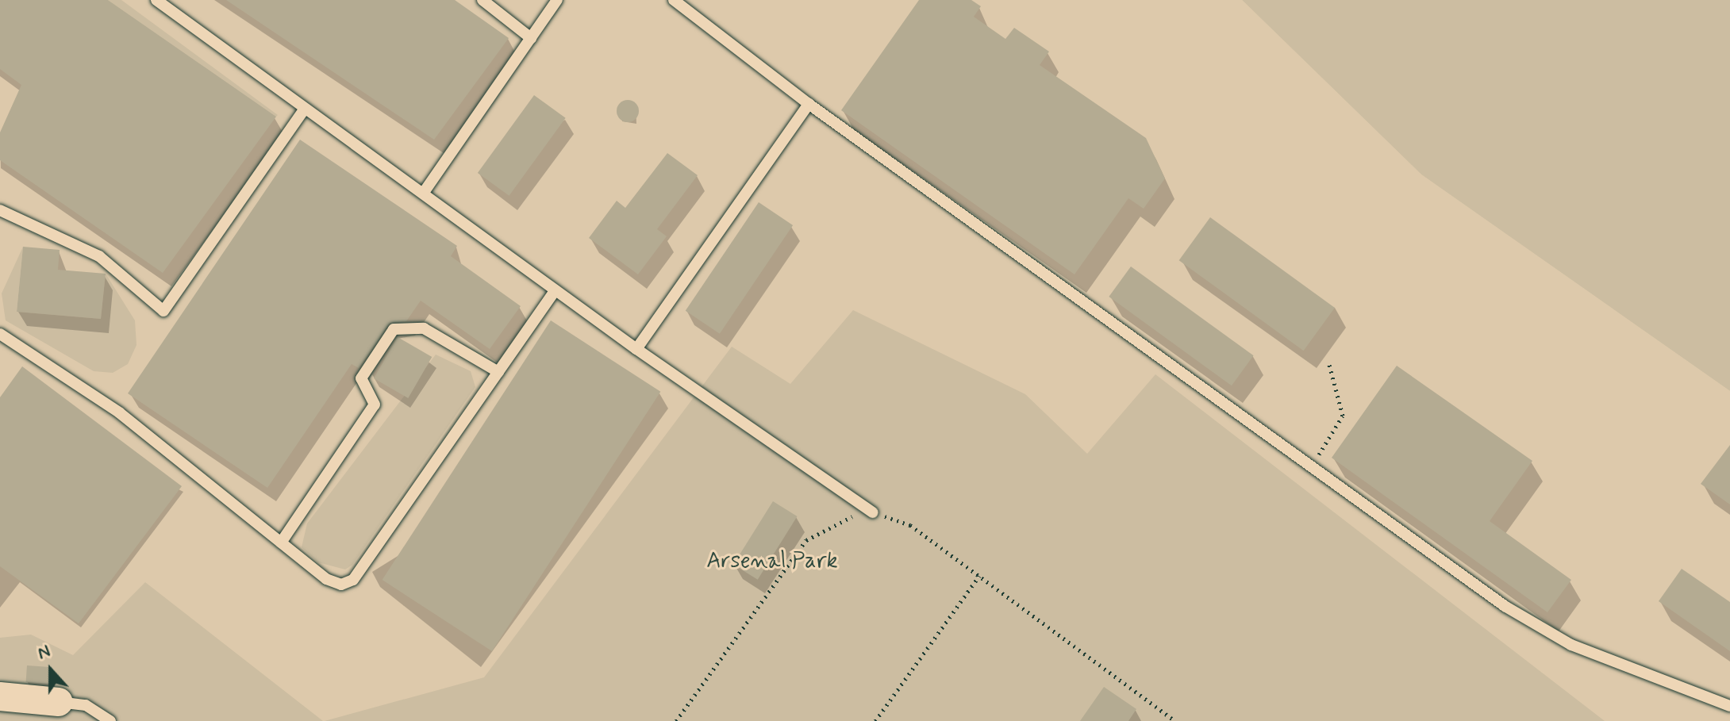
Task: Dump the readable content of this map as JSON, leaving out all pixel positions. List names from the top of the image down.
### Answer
{
  "parks": ["Arsenal Park"],
  "north": "top"
}
